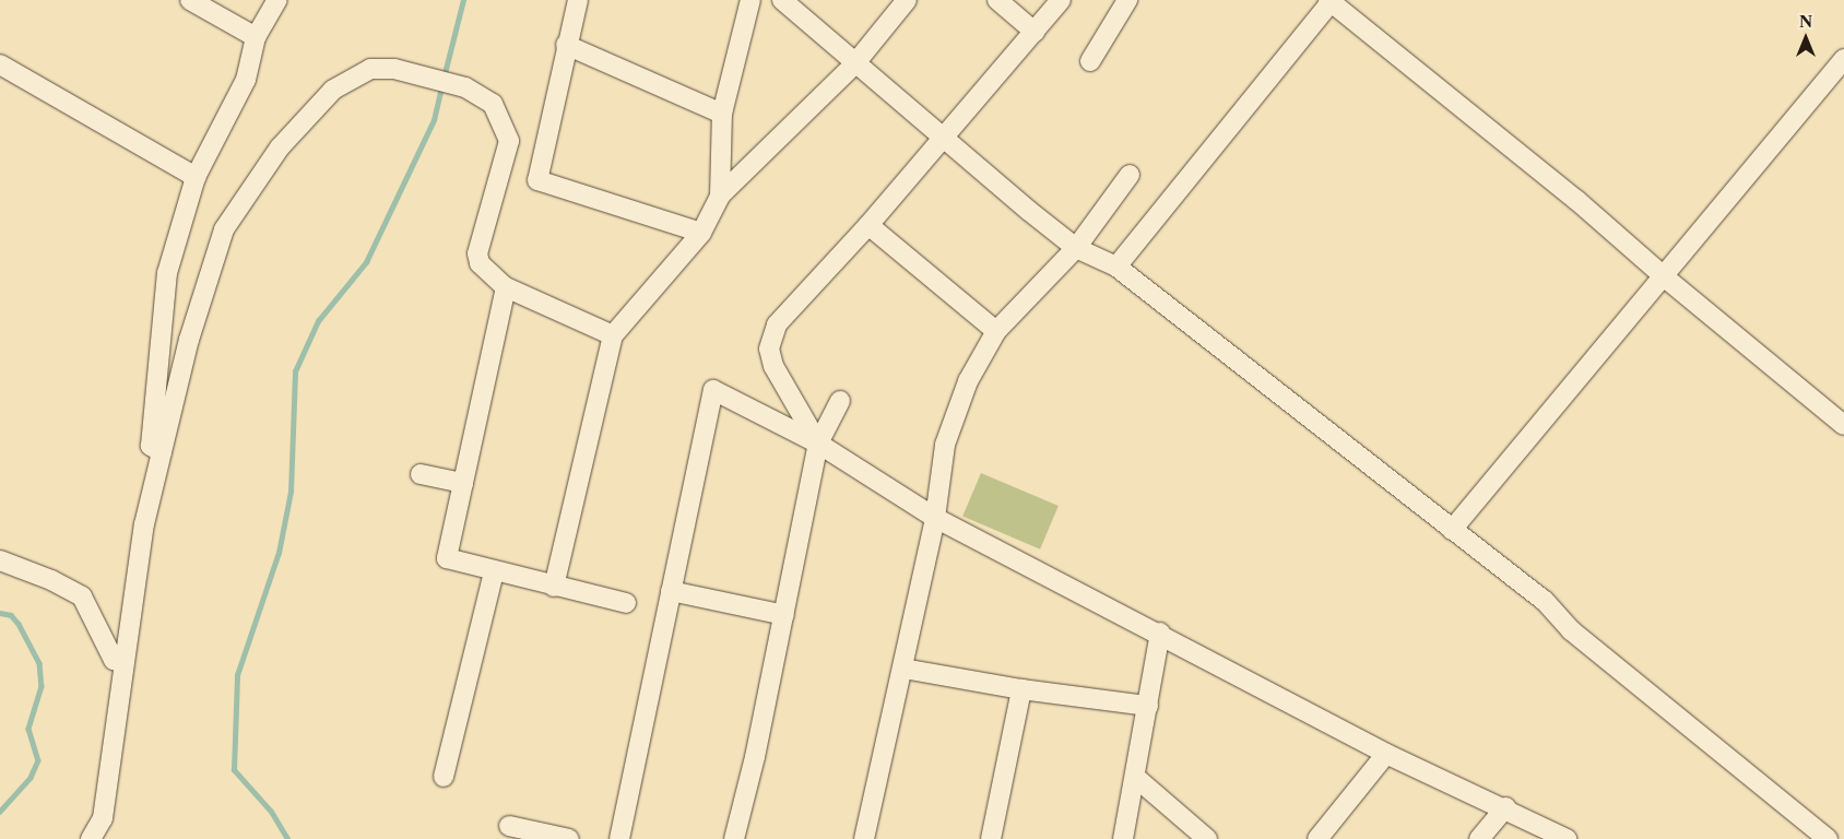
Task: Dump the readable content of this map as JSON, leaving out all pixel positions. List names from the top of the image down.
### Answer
{
  "north": "top"
}
